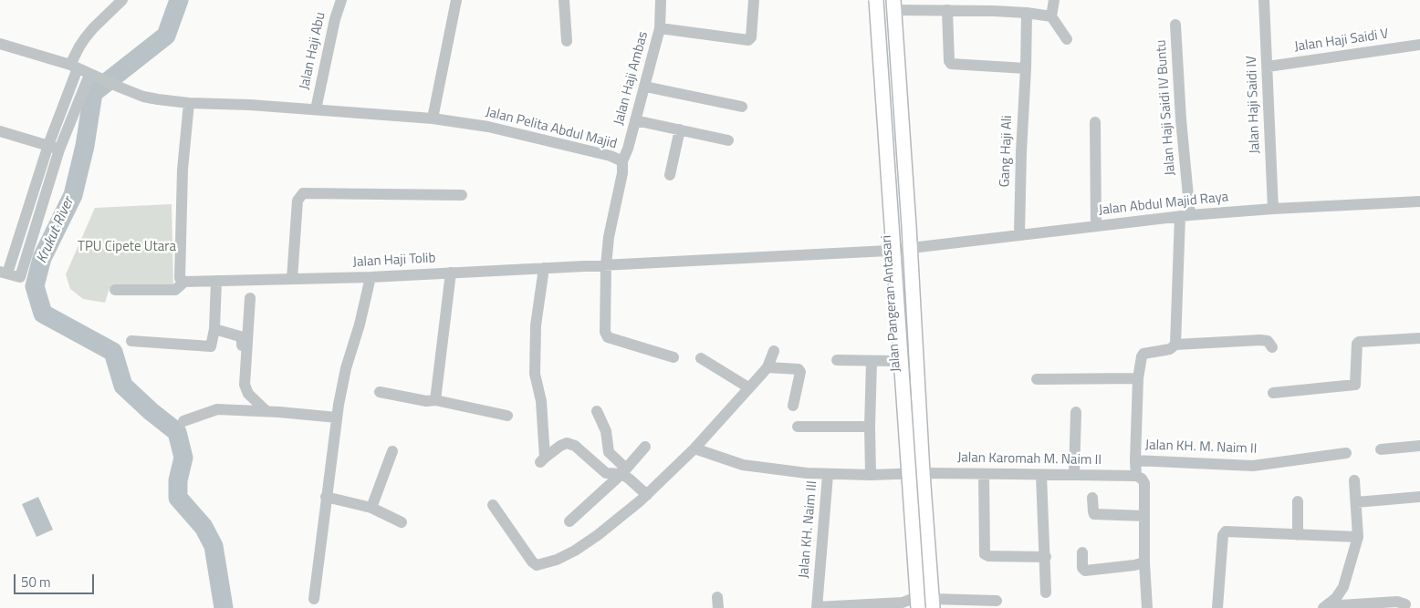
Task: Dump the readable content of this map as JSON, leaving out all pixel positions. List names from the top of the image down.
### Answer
{
  "streets": {
    "main road": ["Jalan Pangeran Antasari"],
    "street": [
      "Jalan Haji Saidi V",
      "Jalan Haji Abu",
      "Jalan Haji Ambas",
      "Jalan Haji Saidi IV",
      "Jalan Haji Saidi IV Buntu",
      "Jalan Pelita Abdul Majid",
      "Gang Haji Ali",
      "Jalan Abdul Majid Raya",
      "Jalan Haji Tolib",
      "Jalan KH. M. Naim II",
      "Jalan Karomah M. Naim II",
      "Jalan KH. Naim III"
    ]
  },
  "crossings": [
    ["Jalan Haji Saidi V", "Jalan Haji Saidi IV"],
    ["Jalan Haji Abu", "Jalan Pelita Abdul Majid"],
    ["Jalan Haji Ambas", "Jalan Pelita Abdul Majid"],
    ["Jalan Haji Saidi IV", "Jalan Abdul Majid Raya"],
    ["Jalan Haji Saidi IV Buntu", "Jalan Abdul Majid Raya"],
    ["Jalan Pelita Abdul Majid", "Jalan Haji Tolib"],
    ["Gang Haji Ali", "Jalan Abdul Majid Raya"],
    ["Jalan Abdul Majid Raya", "Jalan Pangeran Antasari"],
    ["Jalan Pangeran Antasari", "Jalan Karomah M. Naim II"],
    ["Jalan Pangeran Antasari", "Jalan KH. Naim III"],
    ["Jalan Karomah M. Naim II", "Jalan KH. Naim III"]
  ],
  "water": ["Krukut River"],
  "parks": ["TPU Cipete Utara"],
  "scale_bar": "50 m"
}
